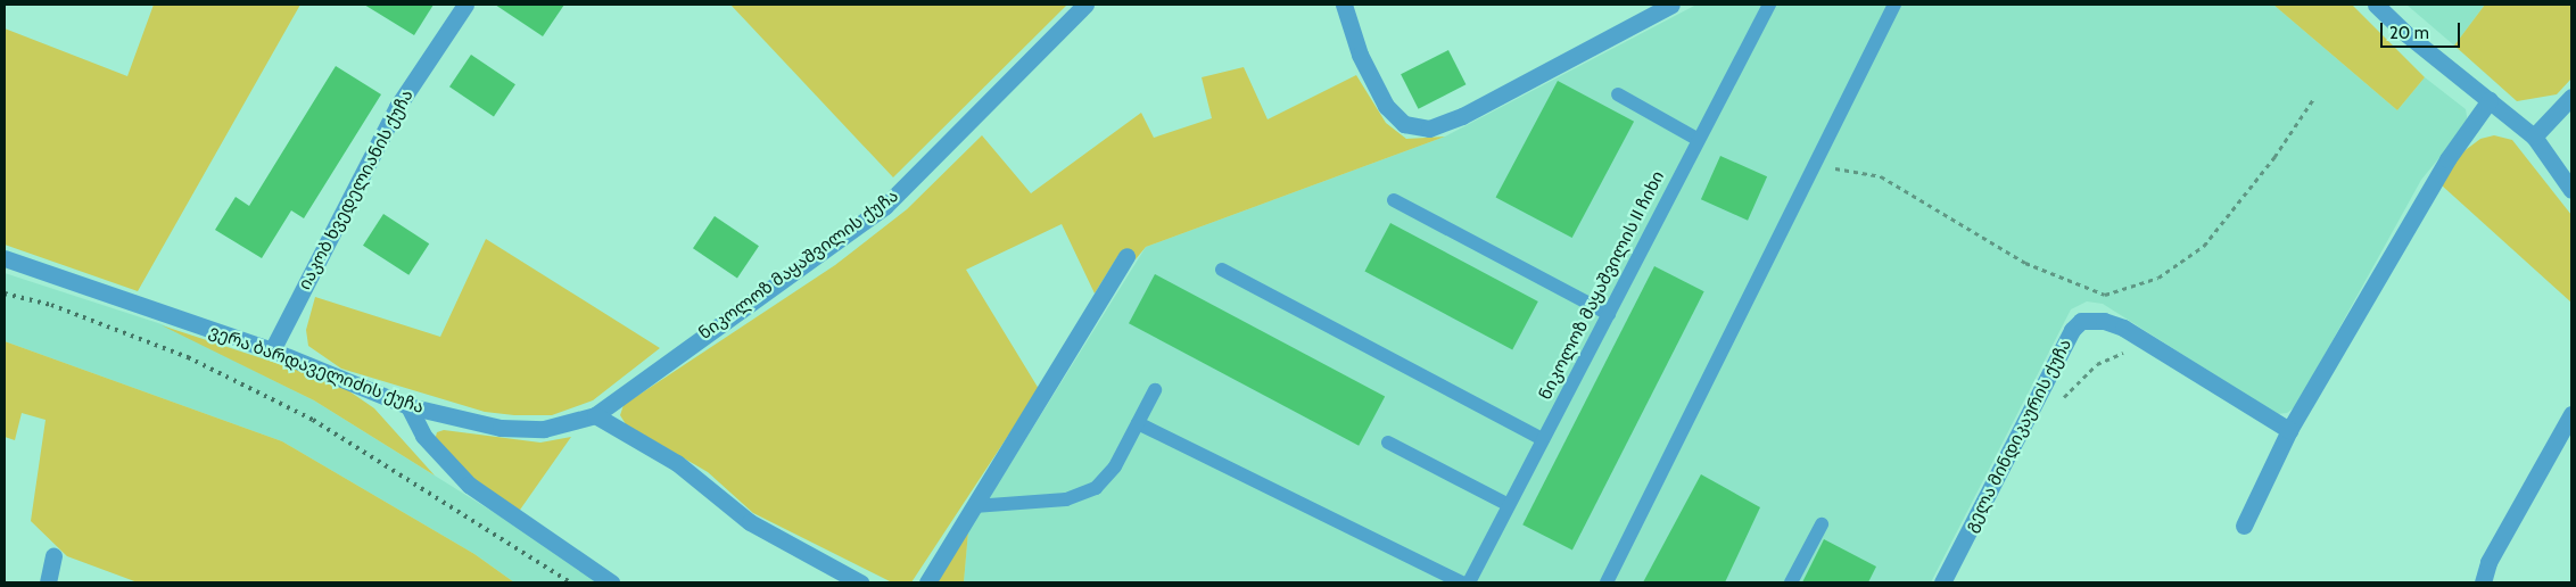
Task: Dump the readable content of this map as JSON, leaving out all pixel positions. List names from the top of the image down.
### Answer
{
  "streets": {
    "street": [
      "იაკობ ხვედელიანის ქუჩა",
      "ნიკოლოზ მაყაშვილის ქუჩა",
      "ვერა ბარდაველიძის ქუჩა",
      "გელა მინდიკაურის ქუჩა"
    ],
    "lane": ["ნიკოლოზ მაყაშვილის II ჩიხი"]
  },
  "crossings": [
    ["იაკობ ხვედელიანის ქუჩა", "ვერა ბარდაველიძის ქუჩა"],
    ["ნიკოლოზ მაყაშვილის ქუჩა", "ვერა ბარდაველიძის ქუჩა"]
  ],
  "scale_bar": "20 m"
}
